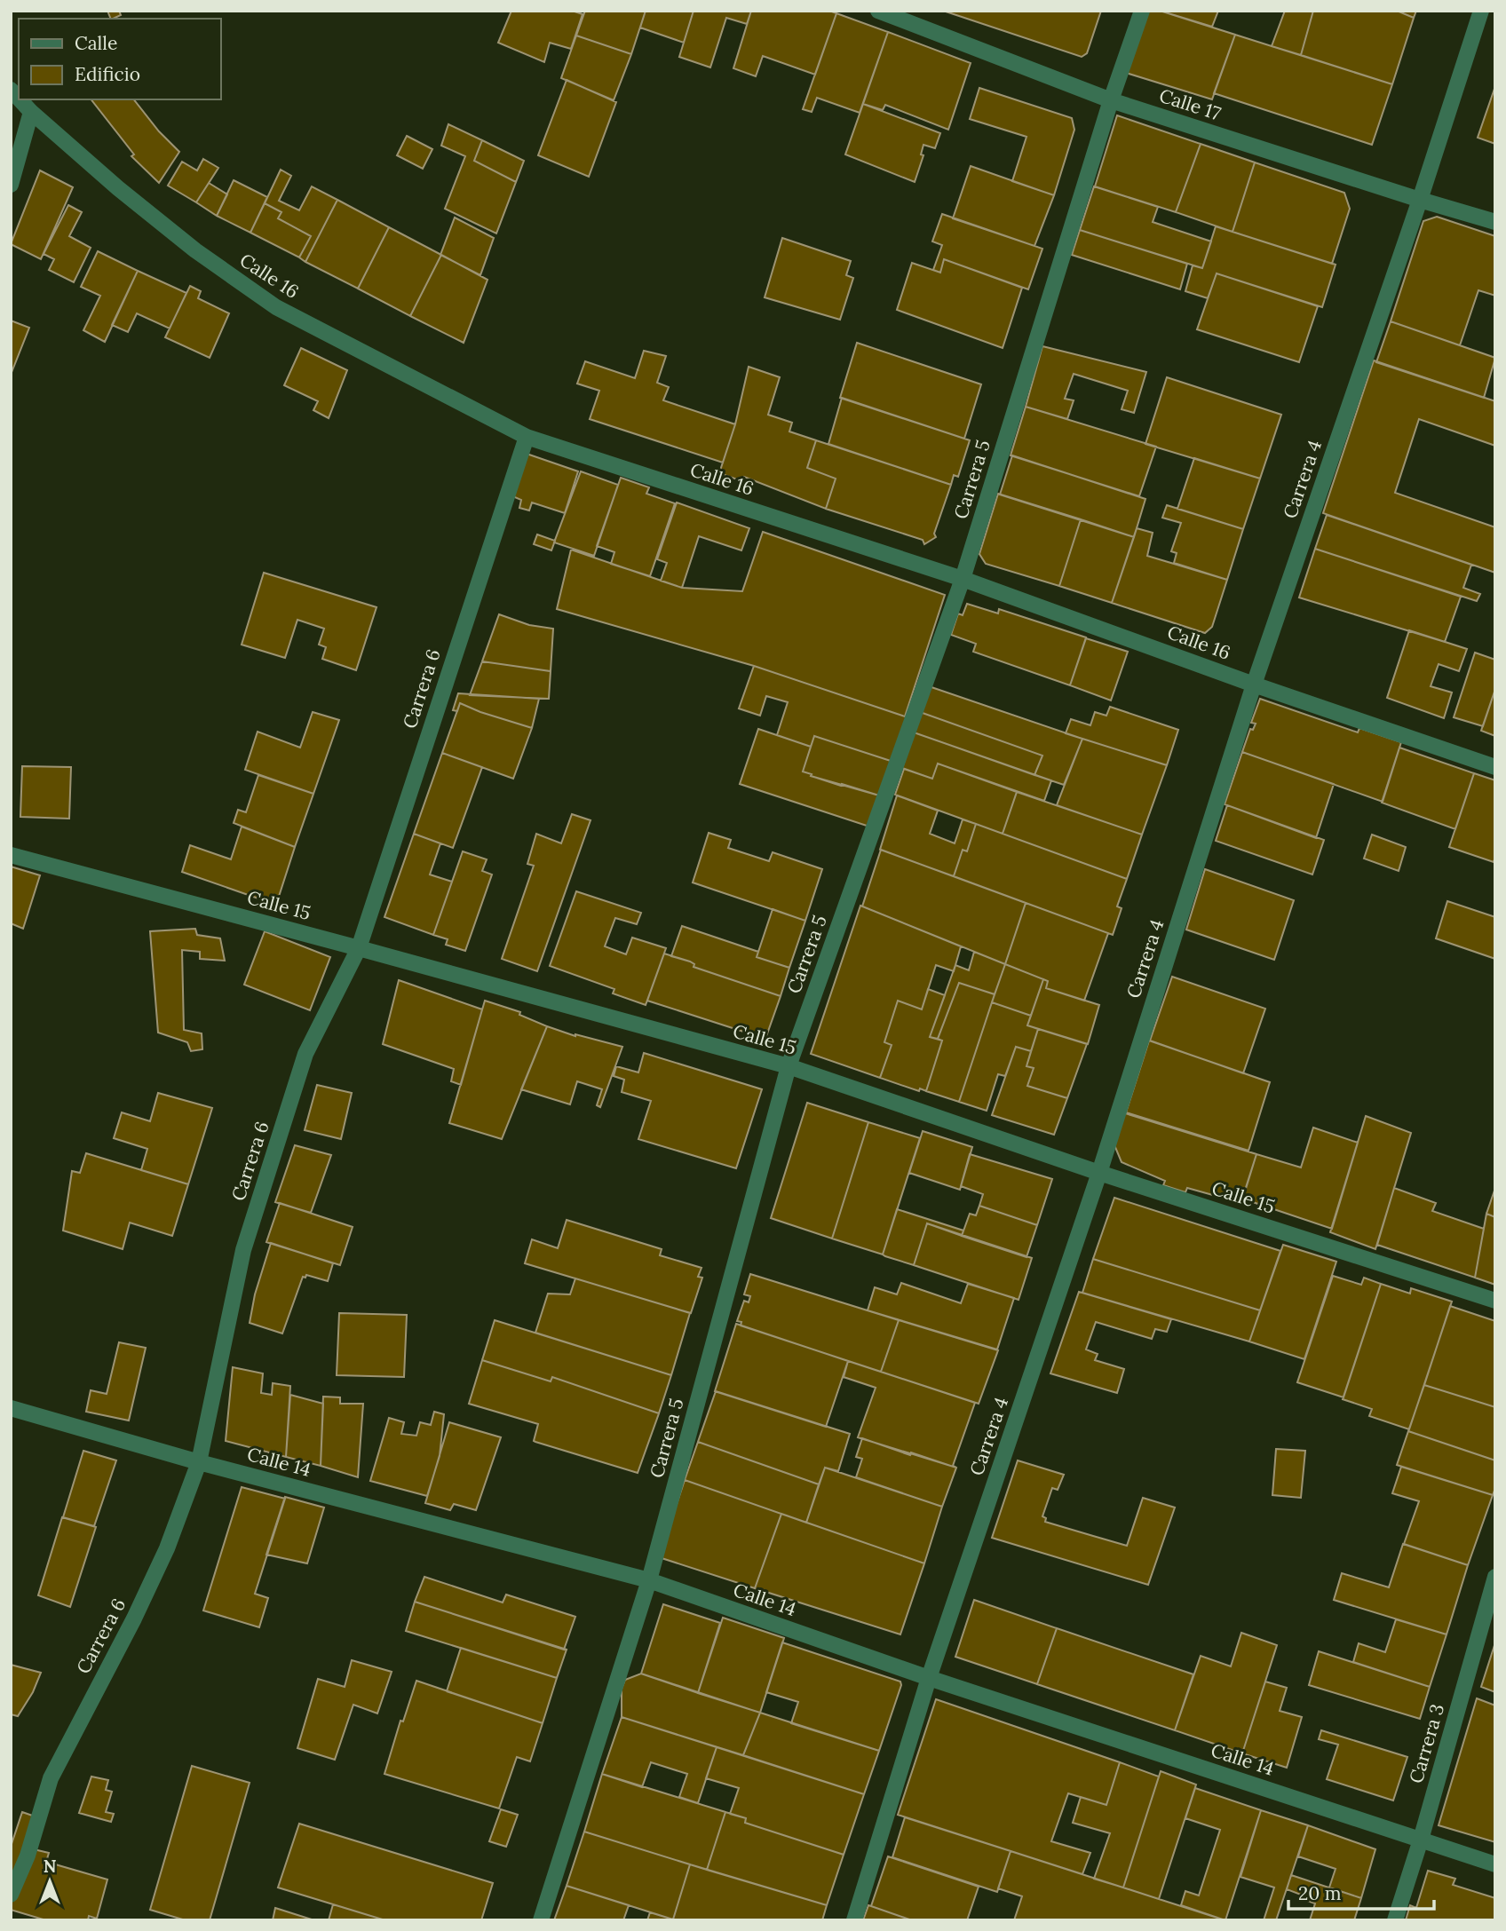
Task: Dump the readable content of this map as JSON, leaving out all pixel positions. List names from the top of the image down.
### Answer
{
  "streets": {
    "street": [
      "Calle 17",
      "Calle 16",
      "Carrera 5",
      "Carrera 4",
      "Carrera 6",
      "Calle 15",
      "Calle 14",
      "Carrera 3"
    ]
  },
  "crossings": [
    ["Calle 17", "Carrera 5"],
    ["Calle 17", "Carrera 4"],
    ["Calle 16", "Carrera 5"],
    ["Calle 16", "Carrera 4"],
    ["Calle 16", "Carrera 6"],
    ["Carrera 5", "Calle 15"],
    ["Carrera 5", "Calle 14"],
    ["Carrera 4", "Calle 15"],
    ["Carrera 4", "Calle 14"],
    ["Carrera 6", "Calle 15"],
    ["Carrera 6", "Calle 14"],
    ["Calle 14", "Carrera 3"]
  ],
  "legend": ["Calle", "Edificio"],
  "scale_bar": "20 m",
  "north": "top"
}
